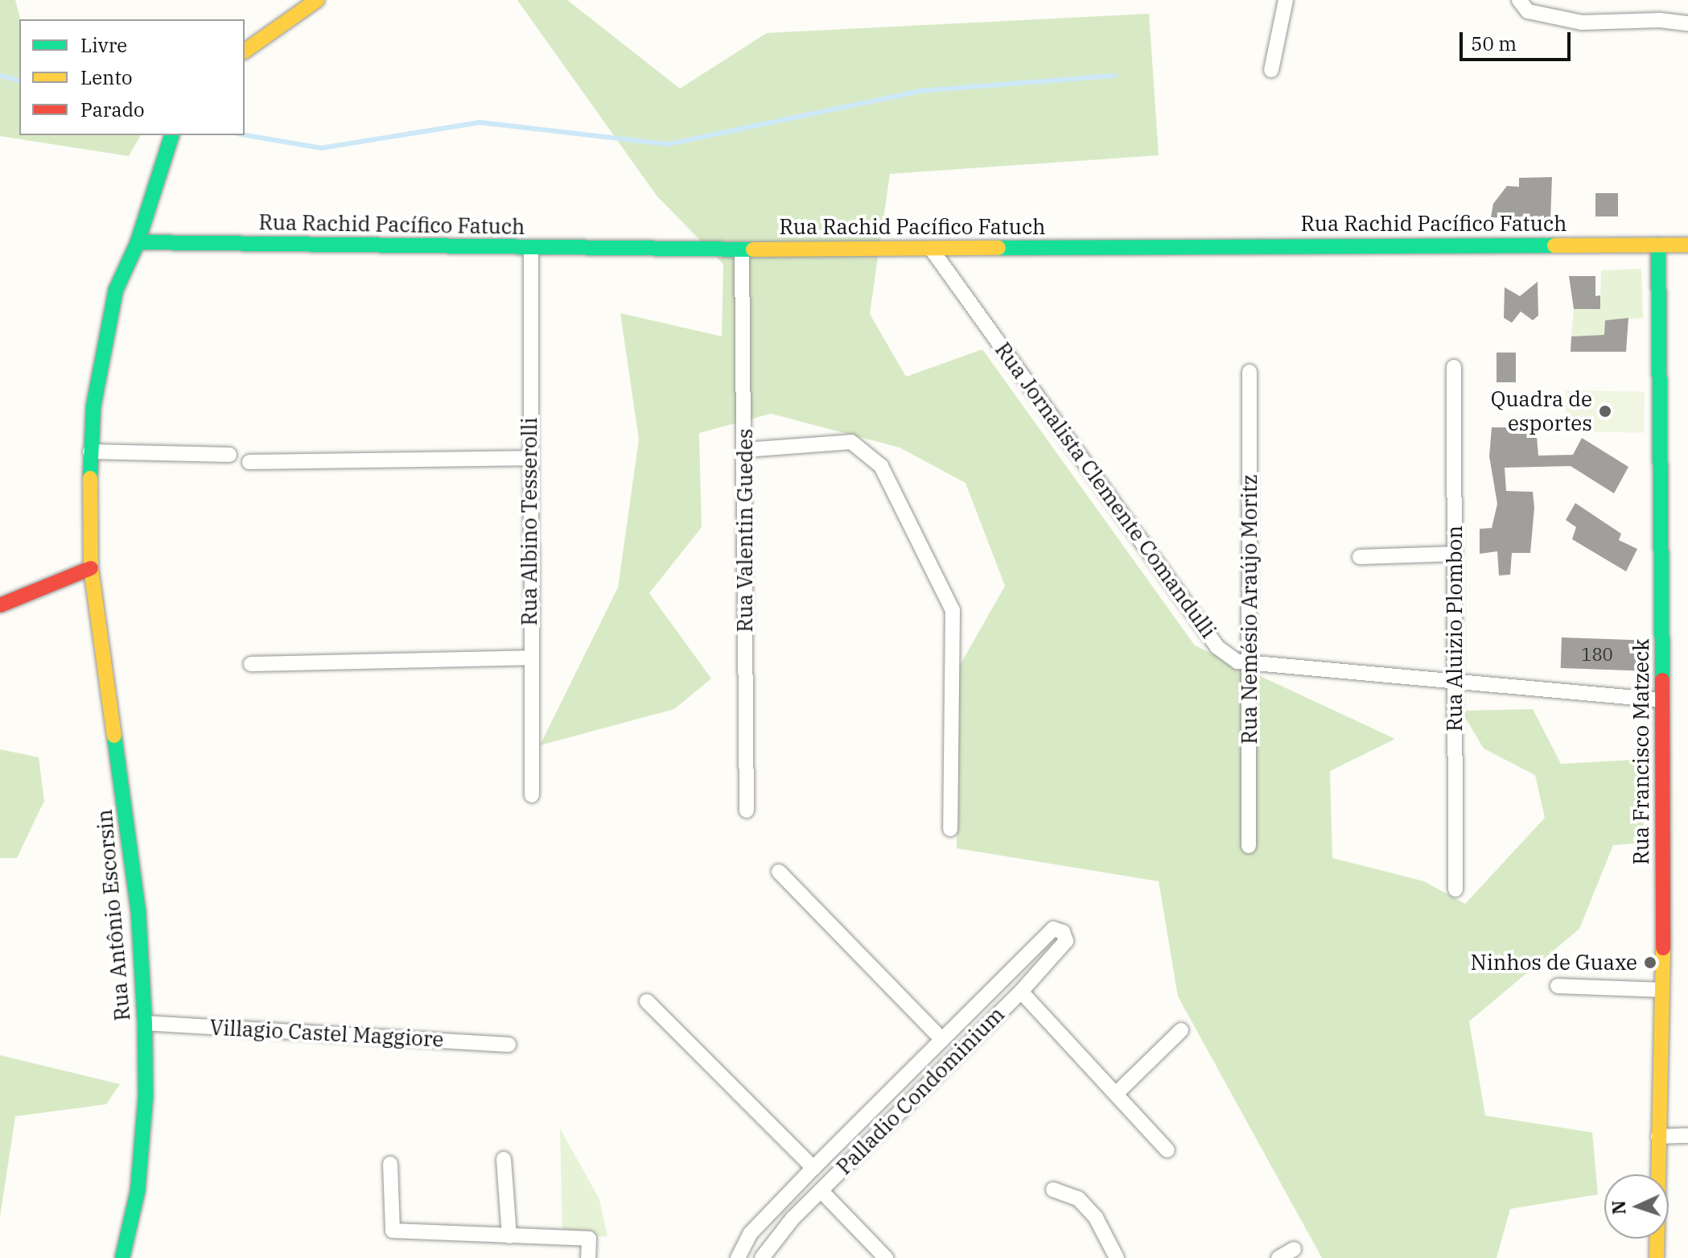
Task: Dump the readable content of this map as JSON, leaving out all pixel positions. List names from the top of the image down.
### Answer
{
  "streets": {
    "street": [
      "Rua Rachid Pacífico Fatuch",
      "Rua Jornalista Clemente Comandulli",
      "Rua Albino Tesserolli",
      "Rua Valentin Guedes",
      "Rua Nemésio Araújo Moritz",
      "Rua Aluizio Plombon",
      "Rua Francisco Matzeck",
      "Rua Antônio Escorsin",
      "Villagio Castel Maggiore",
      "Palladio Condominium"
    ]
  },
  "crossings": [
    ["Rua Rachid Pacífico Fatuch", "Rua Jornalista Clemente Comandulli"],
    ["Rua Rachid Pacífico Fatuch", "Rua Albino Tesserolli"],
    ["Rua Rachid Pacífico Fatuch", "Rua Valentin Guedes"],
    ["Rua Rachid Pacífico Fatuch", "Rua Francisco Matzeck"],
    ["Rua Rachid Pacífico Fatuch", "Rua Antônio Escorsin"],
    ["Rua Jornalista Clemente Comandulli", "Rua Nemésio Araújo Moritz"],
    ["Rua Jornalista Clemente Comandulli", "Rua Aluizio Plombon"],
    ["Rua Jornalista Clemente Comandulli", "Rua Francisco Matzeck"],
    ["Rua Antônio Escorsin", "Villagio Castel Maggiore"]
  ],
  "places": ["Quadra de esportes", "Ninhos de Guaxe"],
  "house_numbers": ["180"],
  "legend": ["Livre", "Lento", "Parado"],
  "scale_bar": "50 m",
  "north": "left"
}
